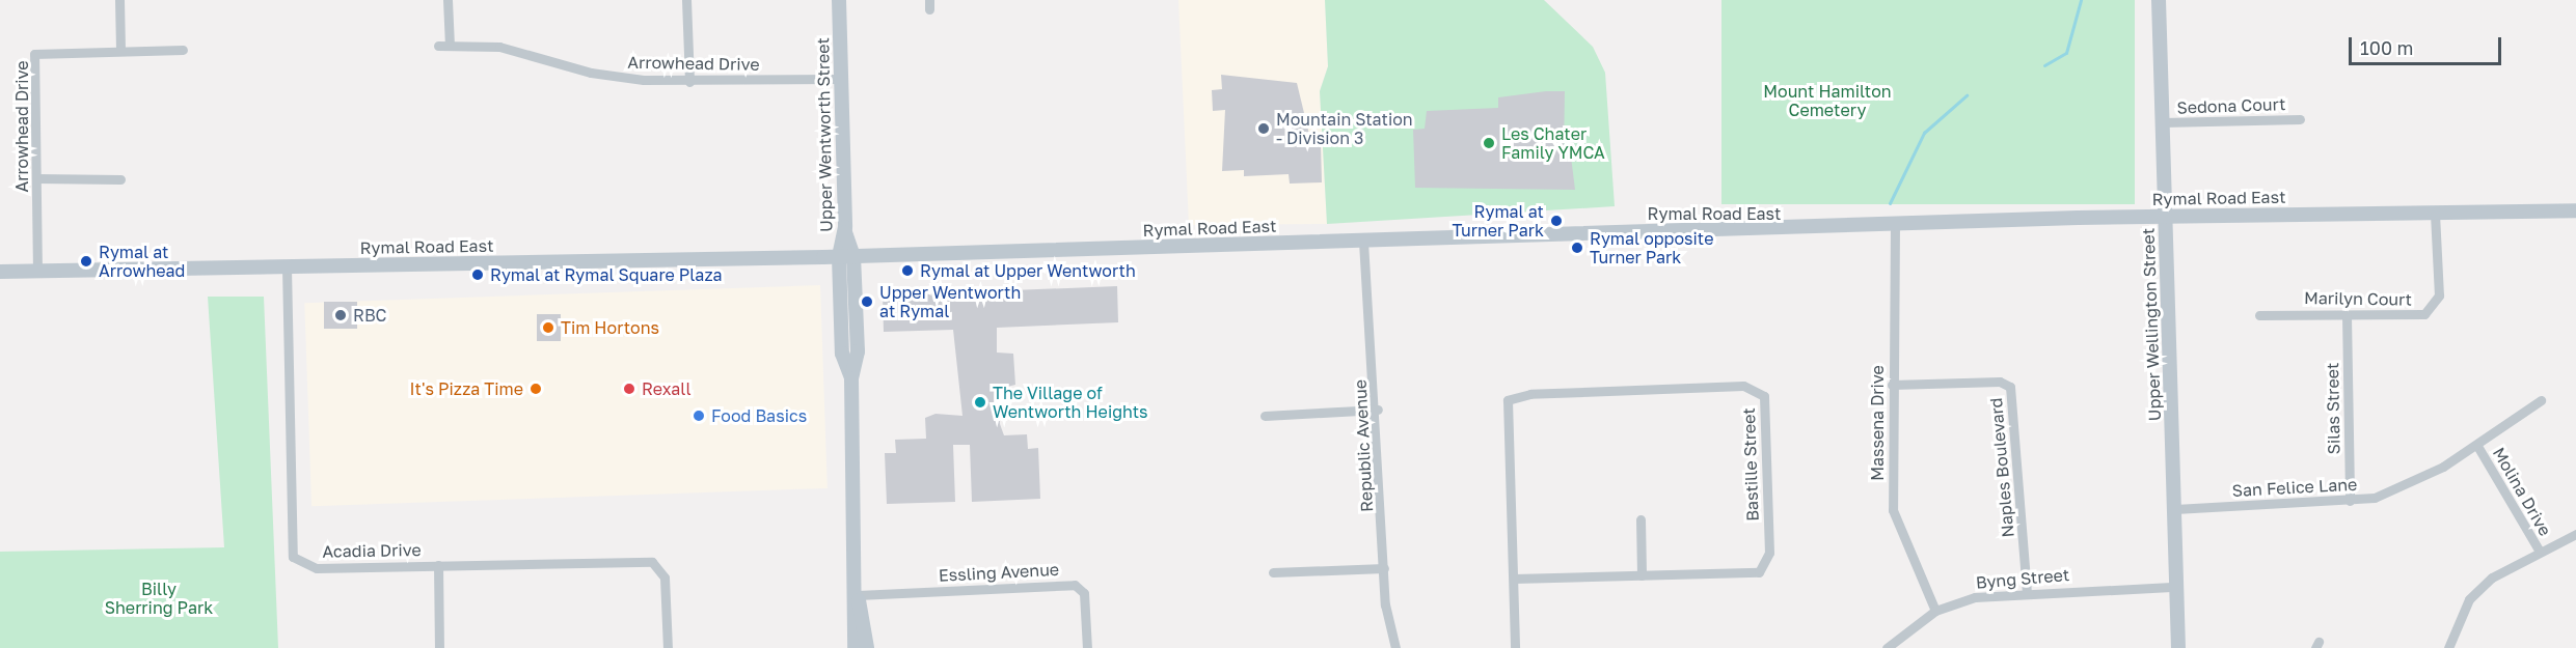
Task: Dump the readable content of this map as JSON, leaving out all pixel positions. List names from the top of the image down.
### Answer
{
  "streets": {
    "main road": ["Upper Wentworth Street", "Rymal Road East", "Upper Wellington Street"],
    "street": [
      "Arrowhead Drive",
      "Sedona Court",
      "Marilyn Court",
      "Silas Street",
      "Massena Drive",
      "Republic Avenue",
      "Bastille Street",
      "Naples Boulevard",
      "San Felice Lane",
      "Molina Drive",
      "Acadia Drive",
      "Essling Avenue",
      "Byng Street"
    ]
  },
  "crossings": [
    ["Arrowhead Drive", "Upper Wentworth Street"],
    ["Arrowhead Drive", "Rymal Road East"],
    ["Sedona Court", "Upper Wellington Street"],
    ["Upper Wentworth Street", "Rymal Road East"],
    ["Upper Wentworth Street", "Essling Avenue"],
    ["Rymal Road East", "Marilyn Court"],
    ["Rymal Road East", "Upper Wellington Street"],
    ["Rymal Road East", "Massena Drive"],
    ["Rymal Road East", "Republic Avenue"],
    ["Rymal Road East", "Acadia Drive"],
    ["Marilyn Court", "Silas Street"],
    ["Upper Wellington Street", "San Felice Lane"],
    ["Upper Wellington Street", "Byng Street"],
    ["Silas Street", "San Felice Lane"],
    ["Massena Drive", "Naples Boulevard"],
    ["Massena Drive", "Byng Street"],
    ["Naples Boulevard", "Byng Street"],
    ["San Felice Lane", "Molina Drive"]
  ],
  "parks": ["Mount Hamilton Cemetery", "Billy Sherring Park"],
  "places": [
    "Mountain Station - Division 3",
    "Les Chater Family YMCA",
    "Rymal at Turner Park",
    "Rymal opposite Turner Park",
    "Rymal at Arrowhead",
    "Rymal at Upper Wentworth",
    "Rymal at Rymal Square Plaza",
    "Upper Wentworth at Rymal",
    "RBC",
    "Tim Hortons",
    "It's Pizza Time",
    "Rexall",
    "The Village of Wentworth Heights",
    "Food Basics"
  ],
  "scale_bar": "100 m"
}
